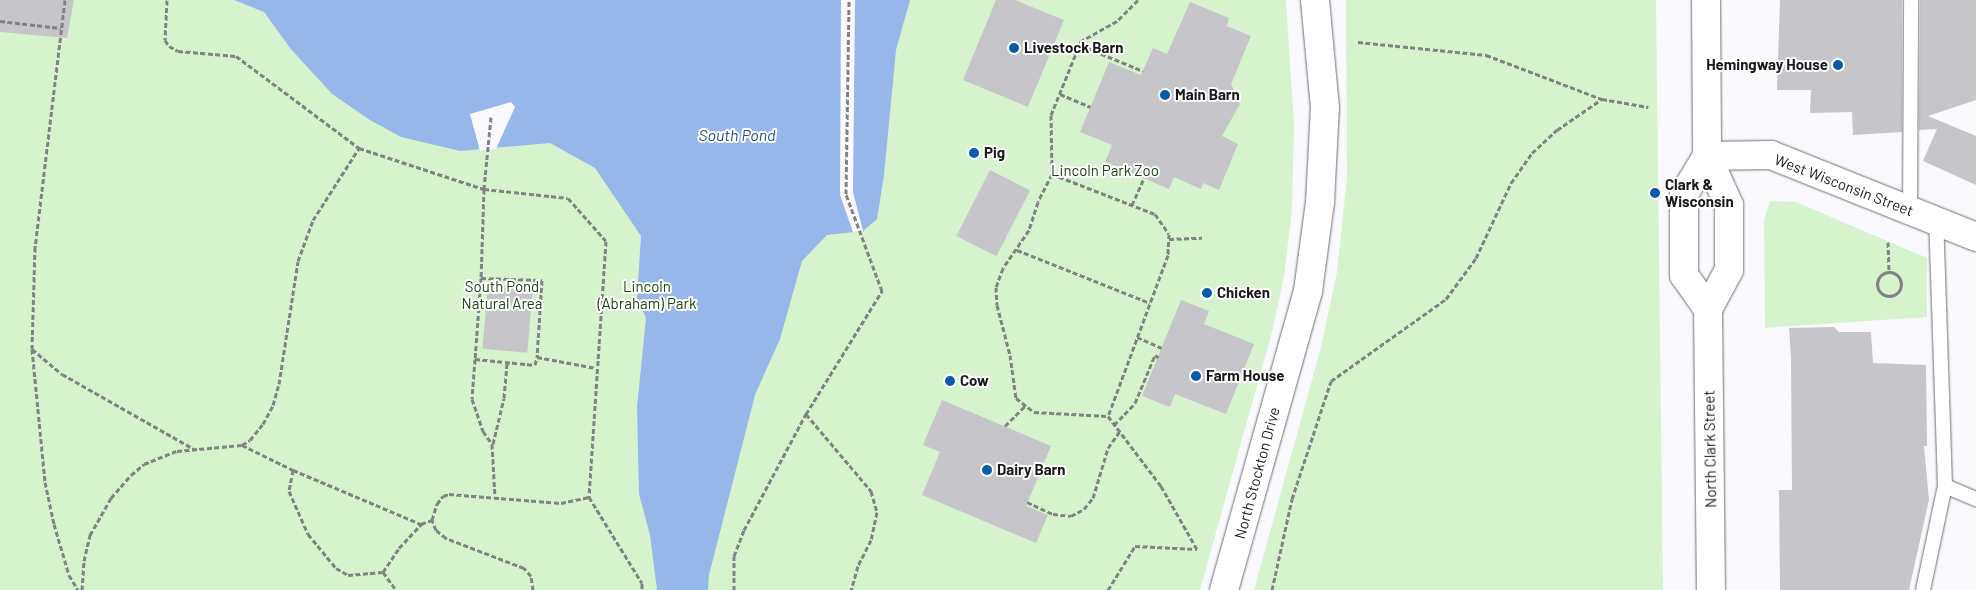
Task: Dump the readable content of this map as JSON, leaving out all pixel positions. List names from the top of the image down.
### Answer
{
  "streets": {
    "street": ["West Wisconsin Street", "North Clark Street", "North Stockton Drive"]
  },
  "crossings": [
    ["West Wisconsin Street", "North Clark Street"]
  ],
  "water": ["South Pond"],
  "parks": ["Lincoln Park Zoo", "South Pond Natural Area", "Lincoln (Abraham) Park"],
  "places": [
    "Livestock Barn",
    "Hemingway House",
    "Main Barn",
    "Pig",
    "Clark & Wisconsin",
    "Chicken",
    "Farm House",
    "Cow",
    "Dairy Barn"
  ]
}
